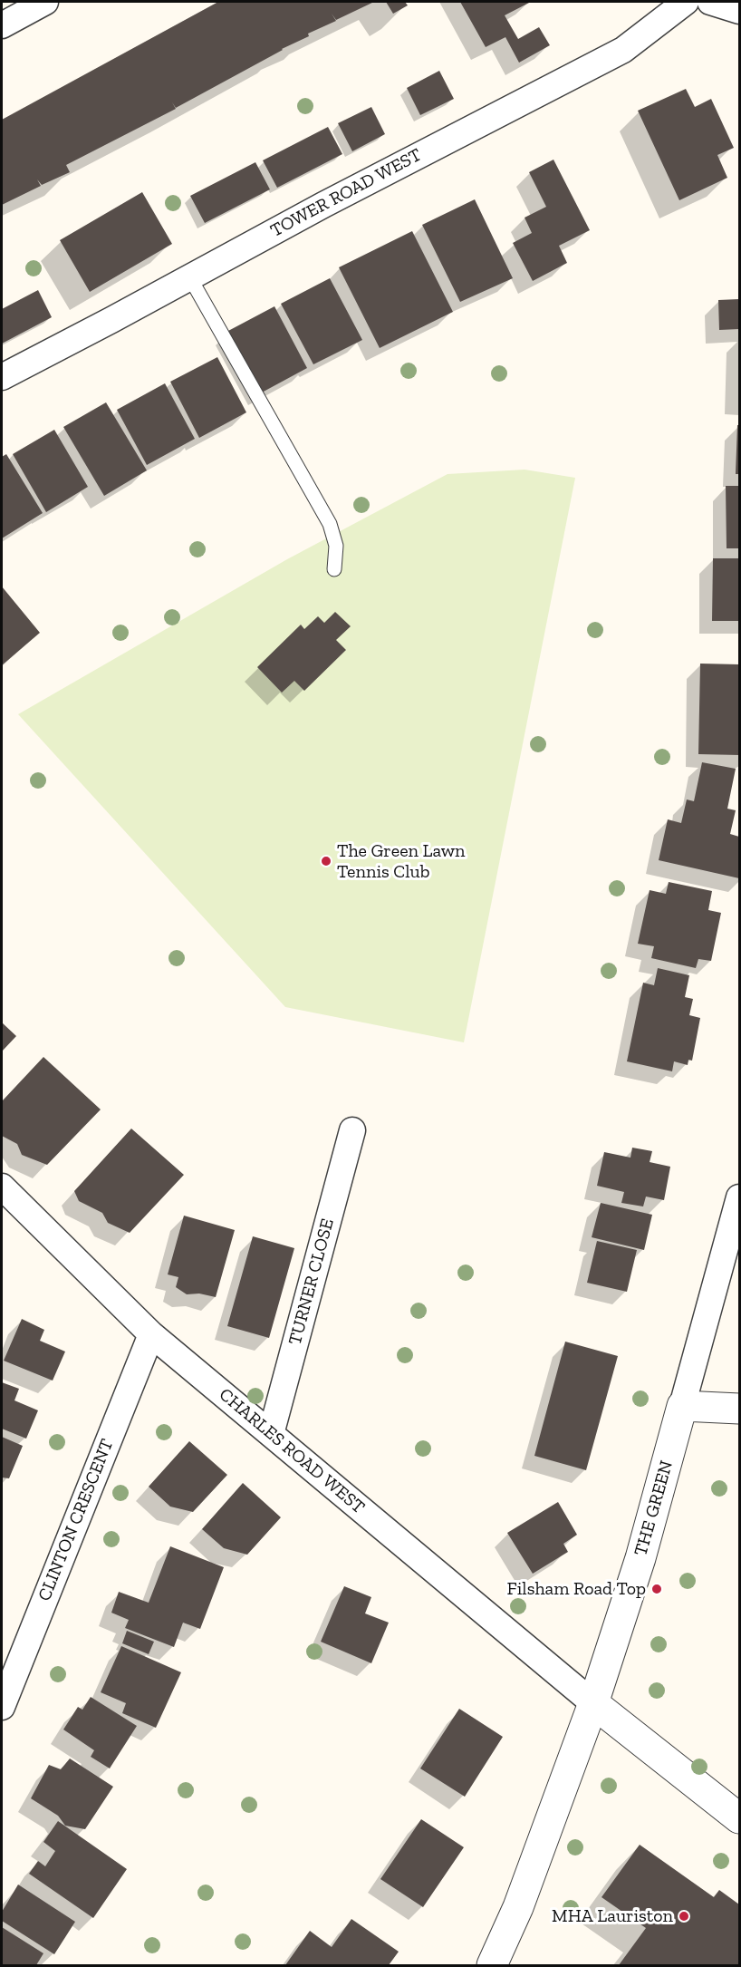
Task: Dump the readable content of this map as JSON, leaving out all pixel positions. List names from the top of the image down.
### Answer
{
  "streets": {
    "street": [
      "TOWER ROAD WEST",
      "TURNER CLOSE",
      "CHARLES ROAD WEST",
      "THE GREEN",
      "CLINTON CRESCENT"
    ]
  },
  "crossings": [
    ["TURNER CLOSE", "CHARLES ROAD WEST"],
    ["CHARLES ROAD WEST", "THE GREEN"],
    ["CHARLES ROAD WEST", "CLINTON CRESCENT"]
  ],
  "places": ["The Green Lawn Tennis Club", "Filsham Road Top", "MHA Lauriston"]
}
